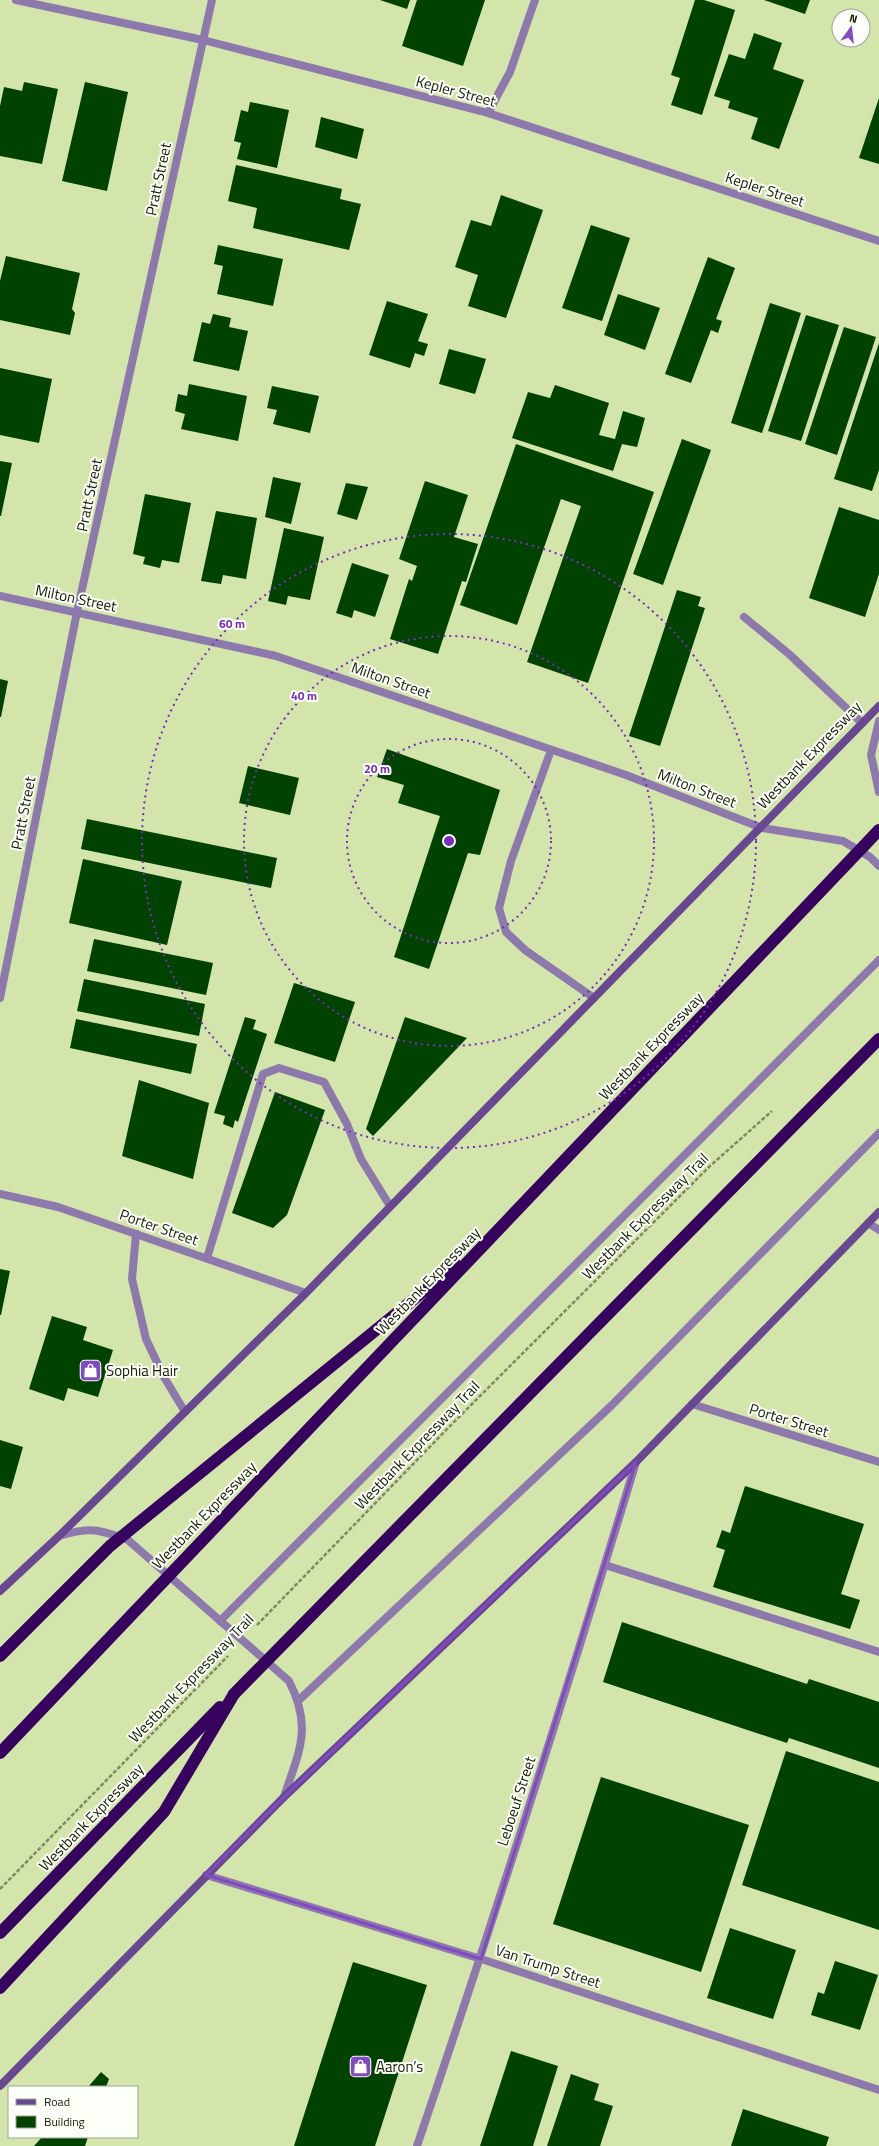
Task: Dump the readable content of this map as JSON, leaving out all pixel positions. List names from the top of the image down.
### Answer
{
  "streets": {
    "highway": ["Westbank Expressway"],
    "street": [
      "Kepler Street",
      "Pratt Street",
      "Milton Street",
      "Porter Street",
      "Leboeuf Street",
      "Van Trump Street"
    ],
    "path": ["Westbank Expressway Trail"]
  },
  "crossings": [
    ["Kepler Street", "Pratt Street"],
    ["Pratt Street", "Milton Street"],
    ["Milton Street", "Westbank Expressway"],
    ["Westbank Expressway", "Porter Street"],
    ["Leboeuf Street", "Van Trump Street"]
  ],
  "places": {
    "shop": ["Sophia Hair", "Aaron’s"]
  },
  "legend": ["Road", "Building"],
  "north": "top",
  "rings": ["60 m", "40 m", "20 m"]
}
